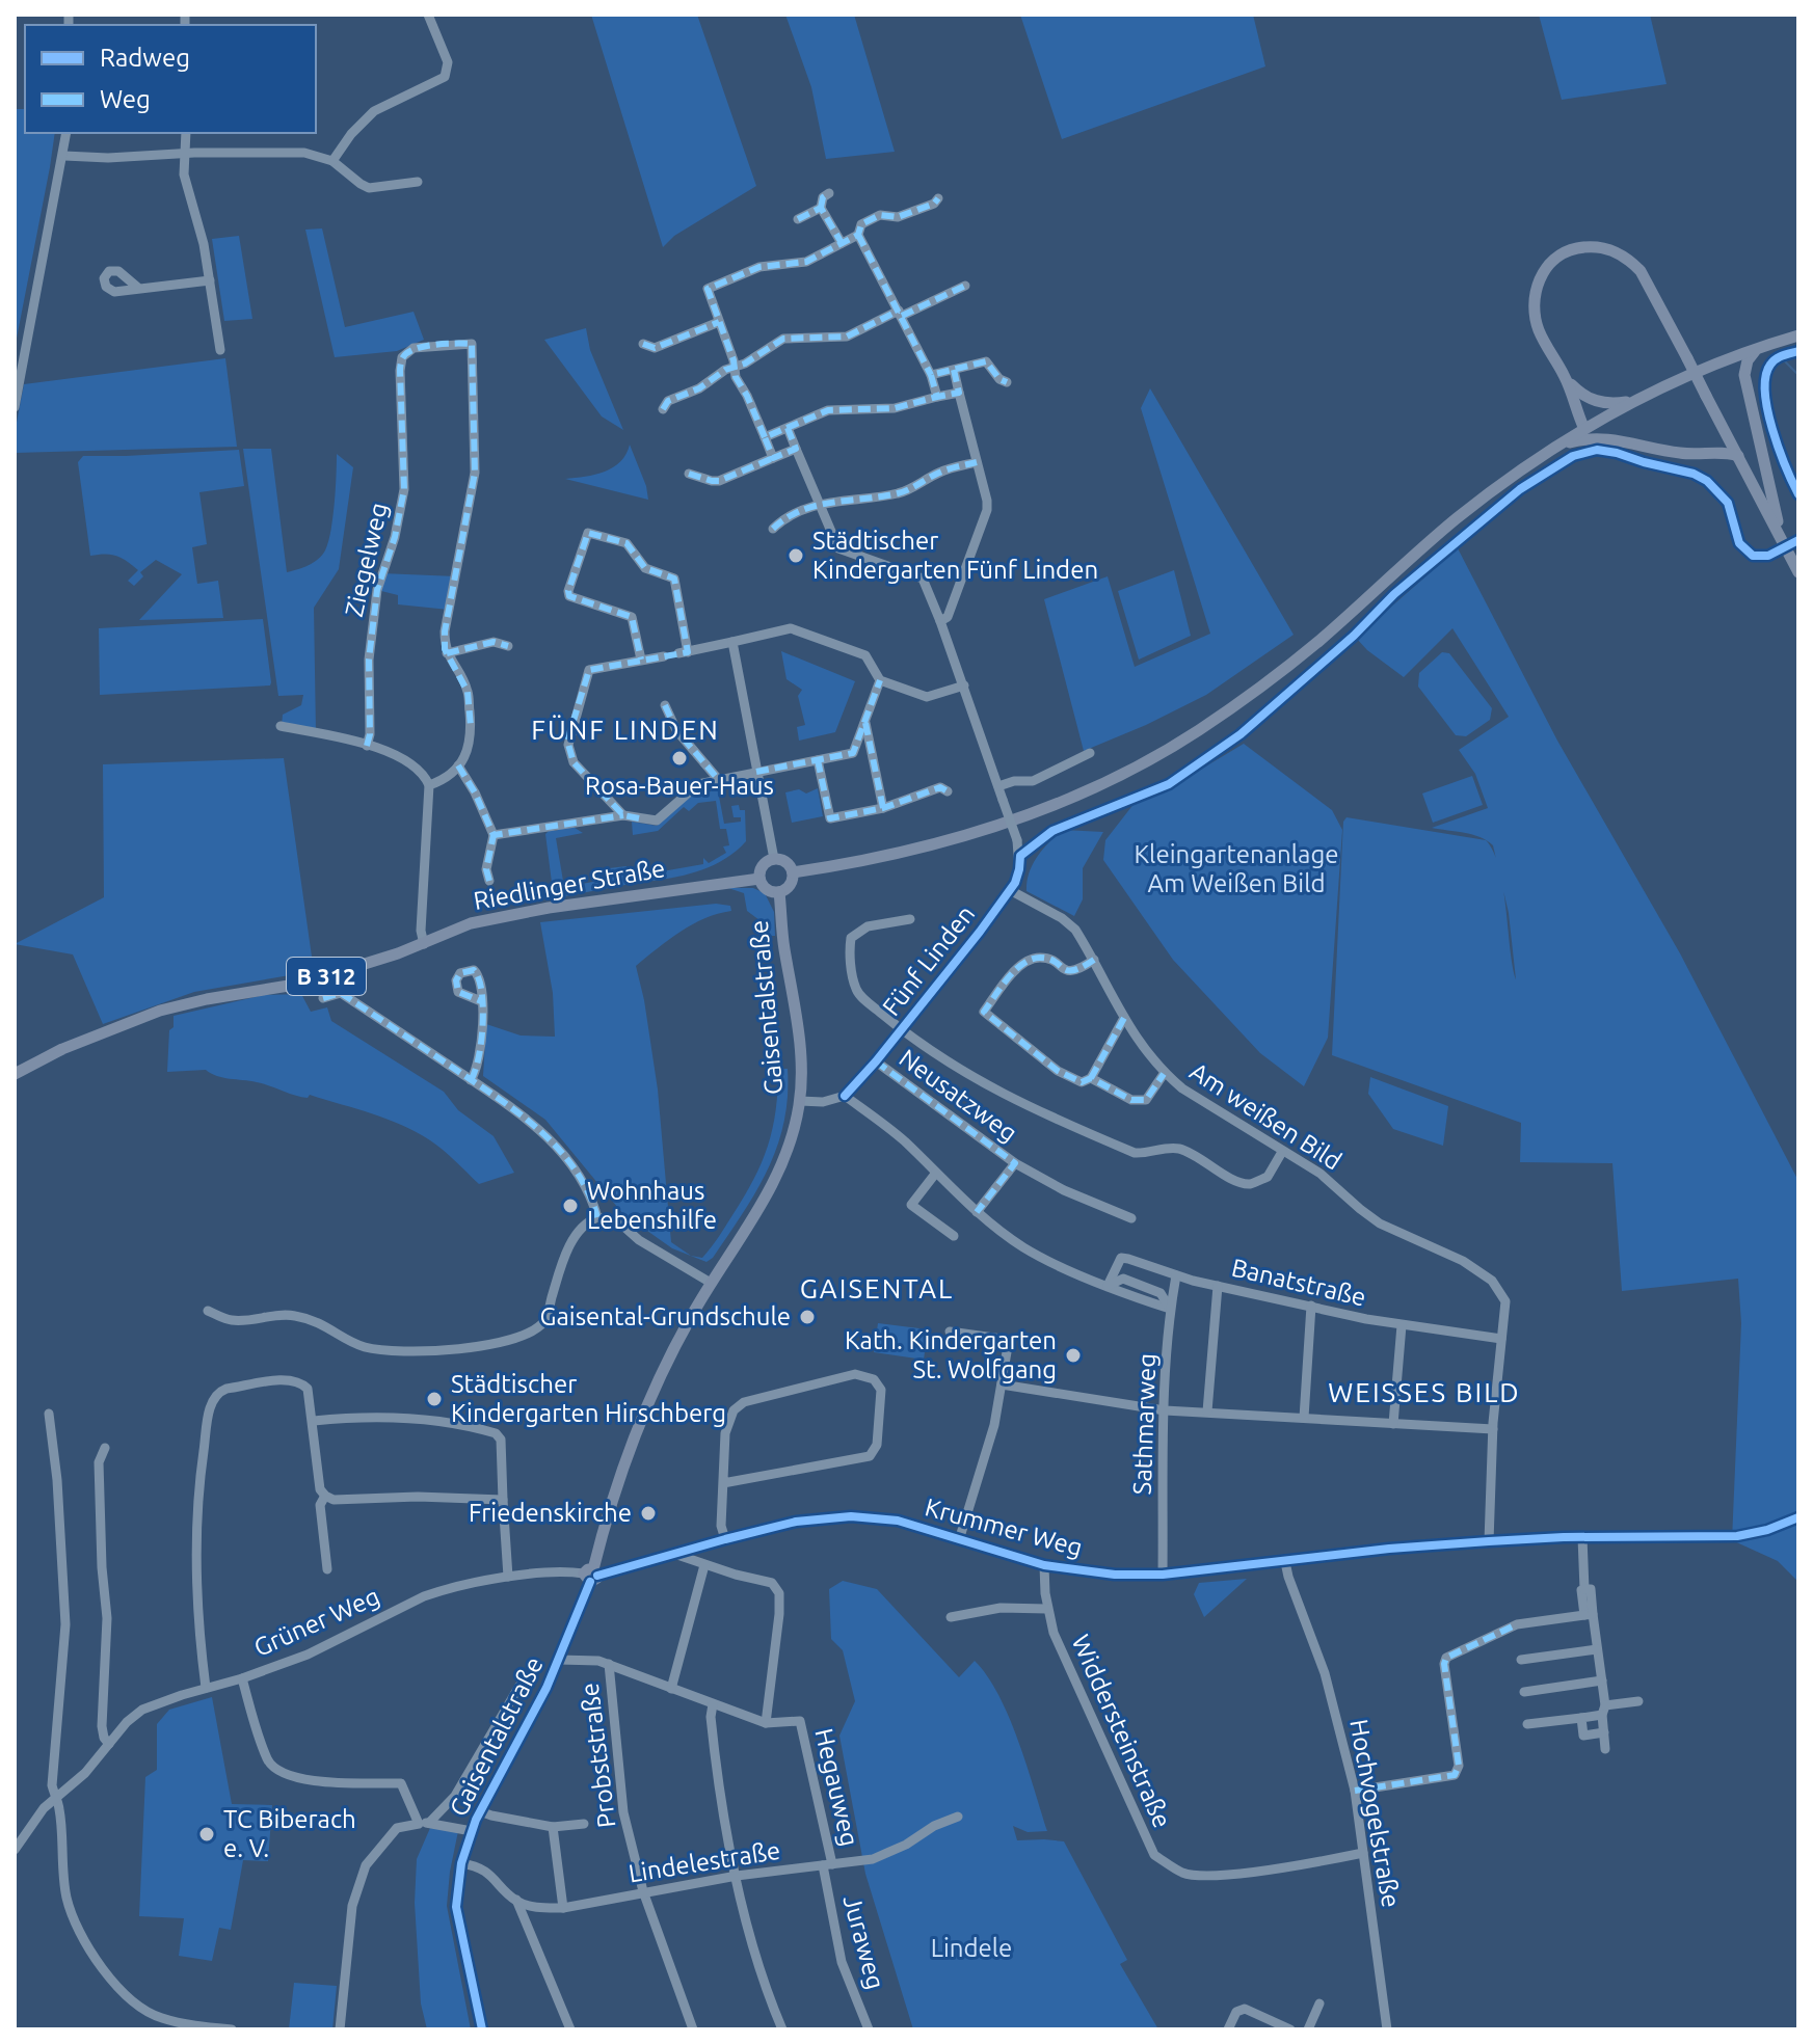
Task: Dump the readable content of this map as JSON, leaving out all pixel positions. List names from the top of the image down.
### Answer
{
  "streets": {
    "main road": ["Riedlinger Straße", "B 312", "Gaisentalstraße"],
    "street": [
      "Ziegelweg",
      "Fünf Linden",
      "Neusatzweg",
      "Am weißen Bild",
      "Banatstraße",
      "Sathmarweg",
      "Krummer Weg",
      "Grüner Weg",
      "Widdersteinstraße",
      "Probststraße",
      "Hegauweg",
      "Hochvogelstraße",
      "Lindelestraße",
      "Juraweg"
    ]
  },
  "crossings": [
    ["Riedlinger Straße", "Gaisentalstraße"],
    ["Fünf Linden", "Neusatzweg"],
    ["Fünf Linden", "Am weißen Bild"],
    ["Gaisentalstraße", "Krummer Weg"],
    ["Gaisentalstraße", "Grüner Weg"],
    ["Am weißen Bild", "Banatstraße"],
    ["Banatstraße", "Sathmarweg"],
    ["Sathmarweg", "Krummer Weg"],
    ["Krummer Weg", "Grüner Weg"],
    ["Krummer Weg", "Widdersteinstraße"],
    ["Krummer Weg", "Hochvogelstraße"],
    ["Widdersteinstraße", "Hochvogelstraße"],
    ["Probststraße", "Lindelestraße"],
    ["Hegauweg", "Lindelestraße"],
    ["Hegauweg", "Juraweg"],
    ["Lindelestraße", "Juraweg"]
  ],
  "districts": ["FÜNF LINDEN", "GAISENTAL", "WEISSES BILD"],
  "parks": ["Kleingartenanlage Am Weißen Bild", "Lindele"],
  "places": [
    "Städtischer Kindergarten Fünf Linden",
    "Rosa-Bauer-Haus",
    "Wohnhaus Lebenshilfe",
    "Gaisental-Grundschule",
    "Kath. Kindergarten St. Wolfgang",
    "Städtischer Kindergarten Hirschberg",
    "Friedenskirche",
    "TC Biberach e. V."
  ],
  "legend": ["Radweg", "Weg"]
}
